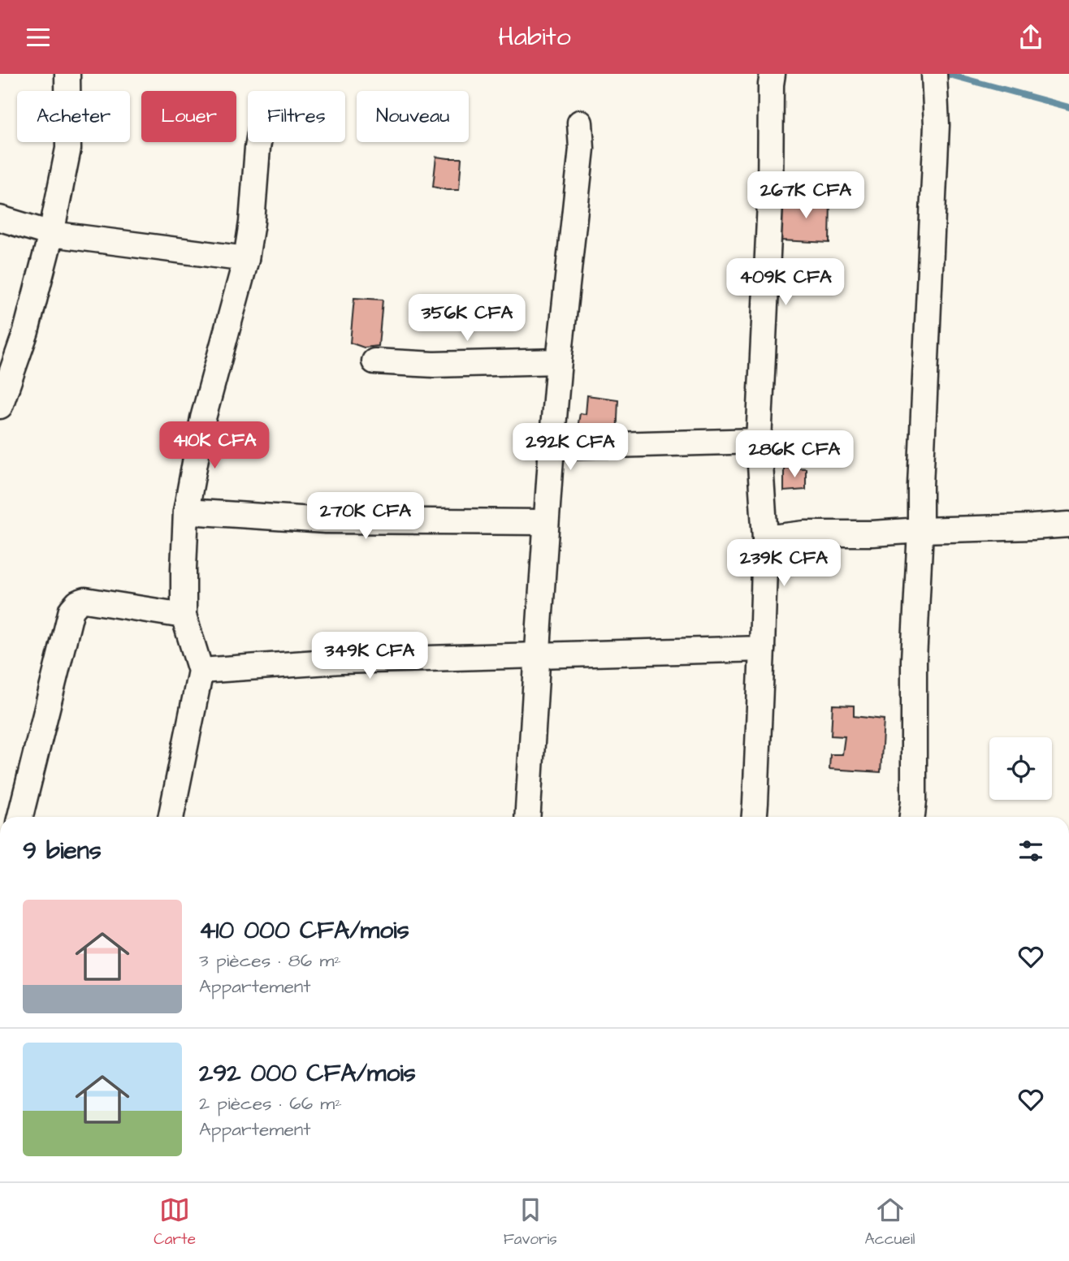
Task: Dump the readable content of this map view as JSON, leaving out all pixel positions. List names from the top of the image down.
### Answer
{
  "page": {
    "header": "Habito",
    "chip": [
      "Acheter",
      "Louer",
      "Filtres",
      "Nouveau"
    ],
    "price": [
      "267K CFA",
      "409K CFA",
      "356K CFA",
      "410K CFA",
      "292K CFA",
      "286K CFA",
      "270K CFA",
      "239K CFA",
      "349K CFA"
    ],
    "heading": "9 biens",
    "list": [
      {
        "name": "410 000 CFA/mois",
        "note": "3 pièces · 86 m² · Appartement"
      },
      {
        "name": "292 000 CFA/mois",
        "note": "2 pièces · 66 m² · Appartement"
      }
    ],
    "tabs": ["Carte", "Favoris", "Accueil"]
  }
}
